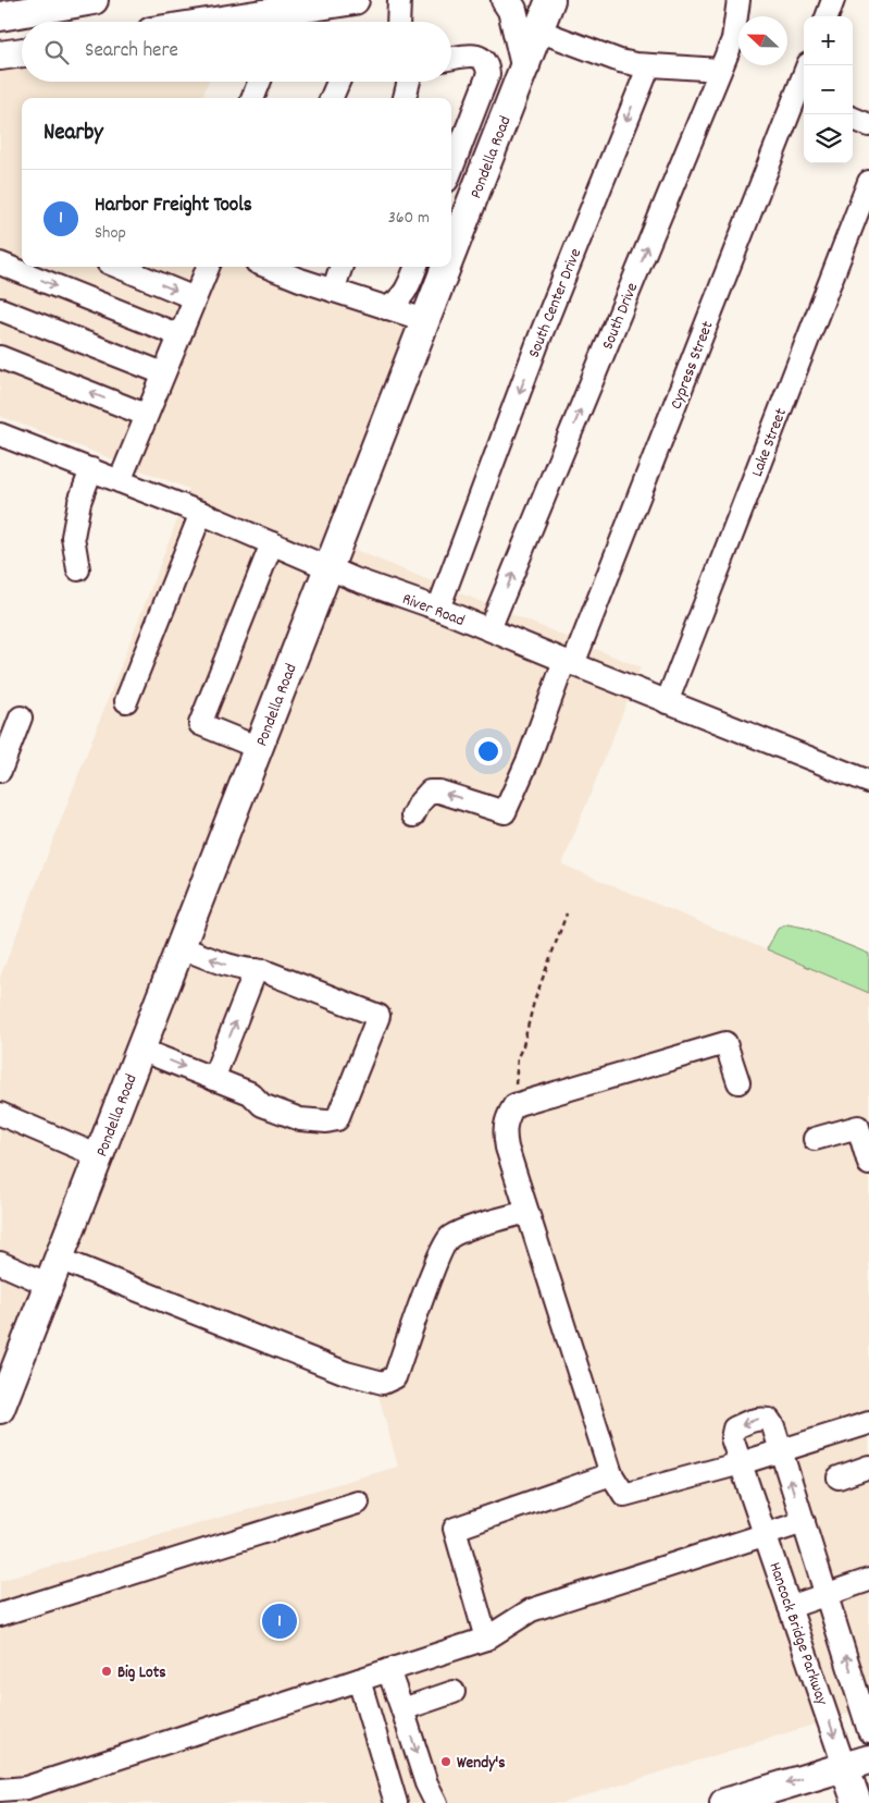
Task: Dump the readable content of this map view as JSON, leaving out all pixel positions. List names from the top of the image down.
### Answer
{
  "streets": {
    "main road": ["Pondella Road", "Hancock Bridge Parkway"],
    "street": [
      "South Center Drive",
      "South Drive",
      "Cypress Street",
      "Lake Street",
      "River Road"
    ]
  },
  "crossings": [
    ["Pondella Road", "River Road"],
    ["South Center Drive", "River Road"],
    ["South Drive", "River Road"],
    ["Cypress Street", "River Road"],
    ["Lake Street", "River Road"]
  ],
  "one_way": ["South Center Drive", "South Drive"],
  "places": ["Big Lots", "Wendy's"],
  "north": "left",
  "page": {
    "map_buttons": ["+", "−"],
    "search": "Search here",
    "heading": "Nearby",
    "list": [
      {
        "mark": "1",
        "name": "Harbor Freight Tools",
        "note": "Shop",
        "value": "360 m"
      }
    ],
    "pins": "1"
  }
}
